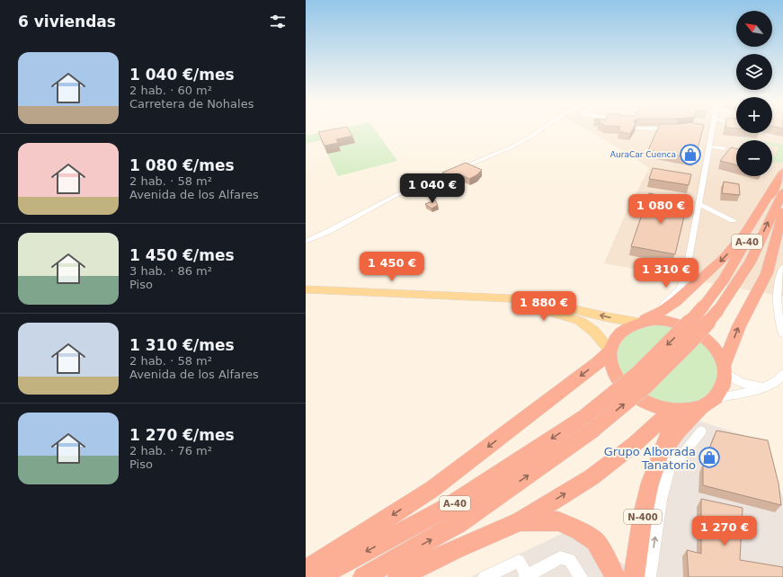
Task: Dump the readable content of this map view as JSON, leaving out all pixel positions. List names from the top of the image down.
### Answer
{
  "streets": {
    "highway": ["A-40", "N-400"]
  },
  "places": {
    "shop": ["AuraCar Cuenca", "Grupo Alborada Tanatorio"]
  },
  "north": "top left",
  "page": {
    "heading": "6 viviendas",
    "map_buttons": ["+", "−"],
    "list": [
      {
        "name": "1 040 €/mes",
        "note": "2 hab. · 60 m² · Carretera de Nohales"
      },
      {
        "name": "1 080 €/mes",
        "note": "2 hab. · 58 m² · Avenida de los Alfares"
      },
      {
        "name": "1 450 €/mes",
        "note": "3 hab. · 86 m² · Piso"
      },
      {
        "name": "1 310 €/mes",
        "note": "2 hab. · 58 m² · Avenida de los Alfares"
      },
      {
        "name": "1 270 €/mes",
        "note": "2 hab. · 76 m² · Piso"
      }
    ],
    "price": [
      "1 040 €",
      "1 080 €",
      "1 450 €",
      "1 310 €",
      "1 880 €",
      "1 270 €"
    ]
  }
}
